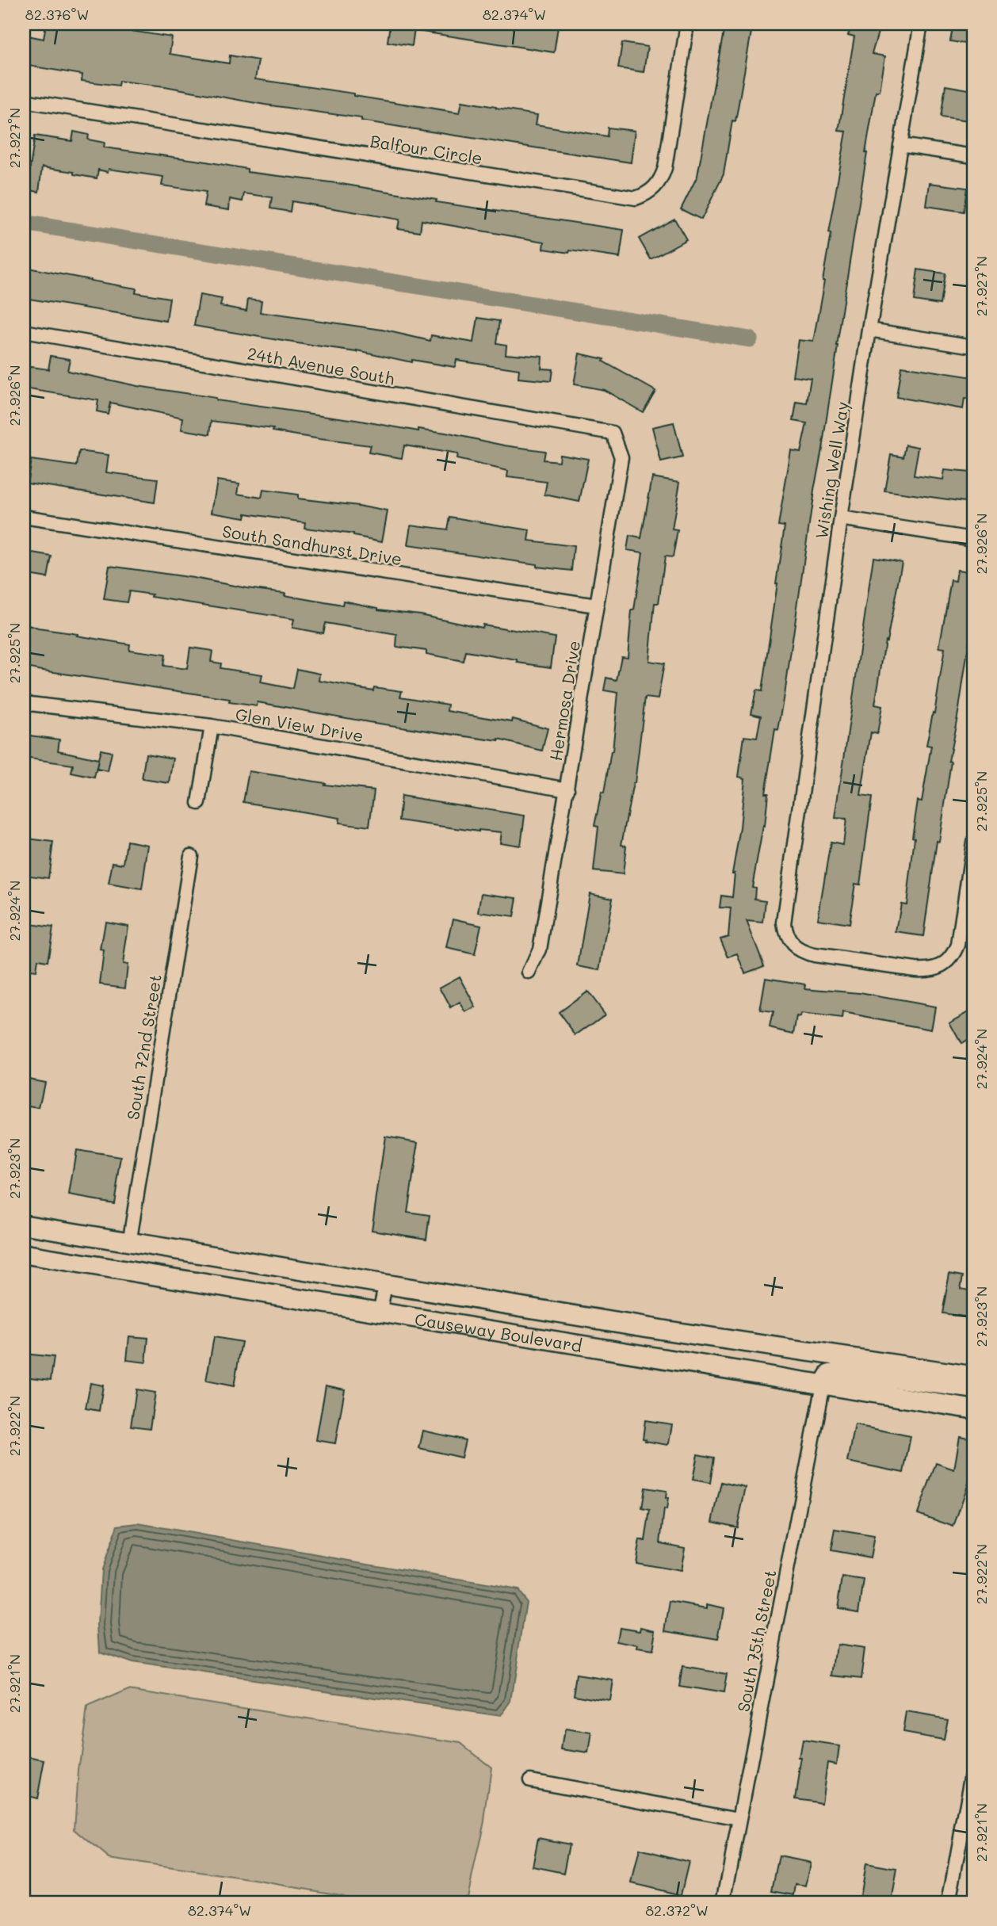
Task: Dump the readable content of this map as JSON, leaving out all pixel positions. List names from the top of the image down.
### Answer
{
  "streets": {
    "main road": ["Causeway Boulevard"],
    "street": [
      "Balfour Circle",
      "24th Avenue South",
      "Wishing Well Way",
      "South Sandhurst Drive",
      "Hermosa Drive",
      "Glen View Drive",
      "South 72nd Street",
      "South 75th Street"
    ]
  },
  "crossings": [
    ["24th Avenue South", "Hermosa Drive"],
    ["South Sandhurst Drive", "Hermosa Drive"],
    ["Hermosa Drive", "Glen View Drive"],
    ["South 72nd Street", "Causeway Boulevard"],
    ["Causeway Boulevard", "South 75th Street"]
  ],
  "coordinates": [
    "82.376°W",
    "82.374°W",
    "27.927°N",
    "27.926°N",
    "27.925°N",
    "27.924°N",
    "27.923°N",
    "27.922°N",
    "27.921°N",
    "82.372°W"
  ]
}
